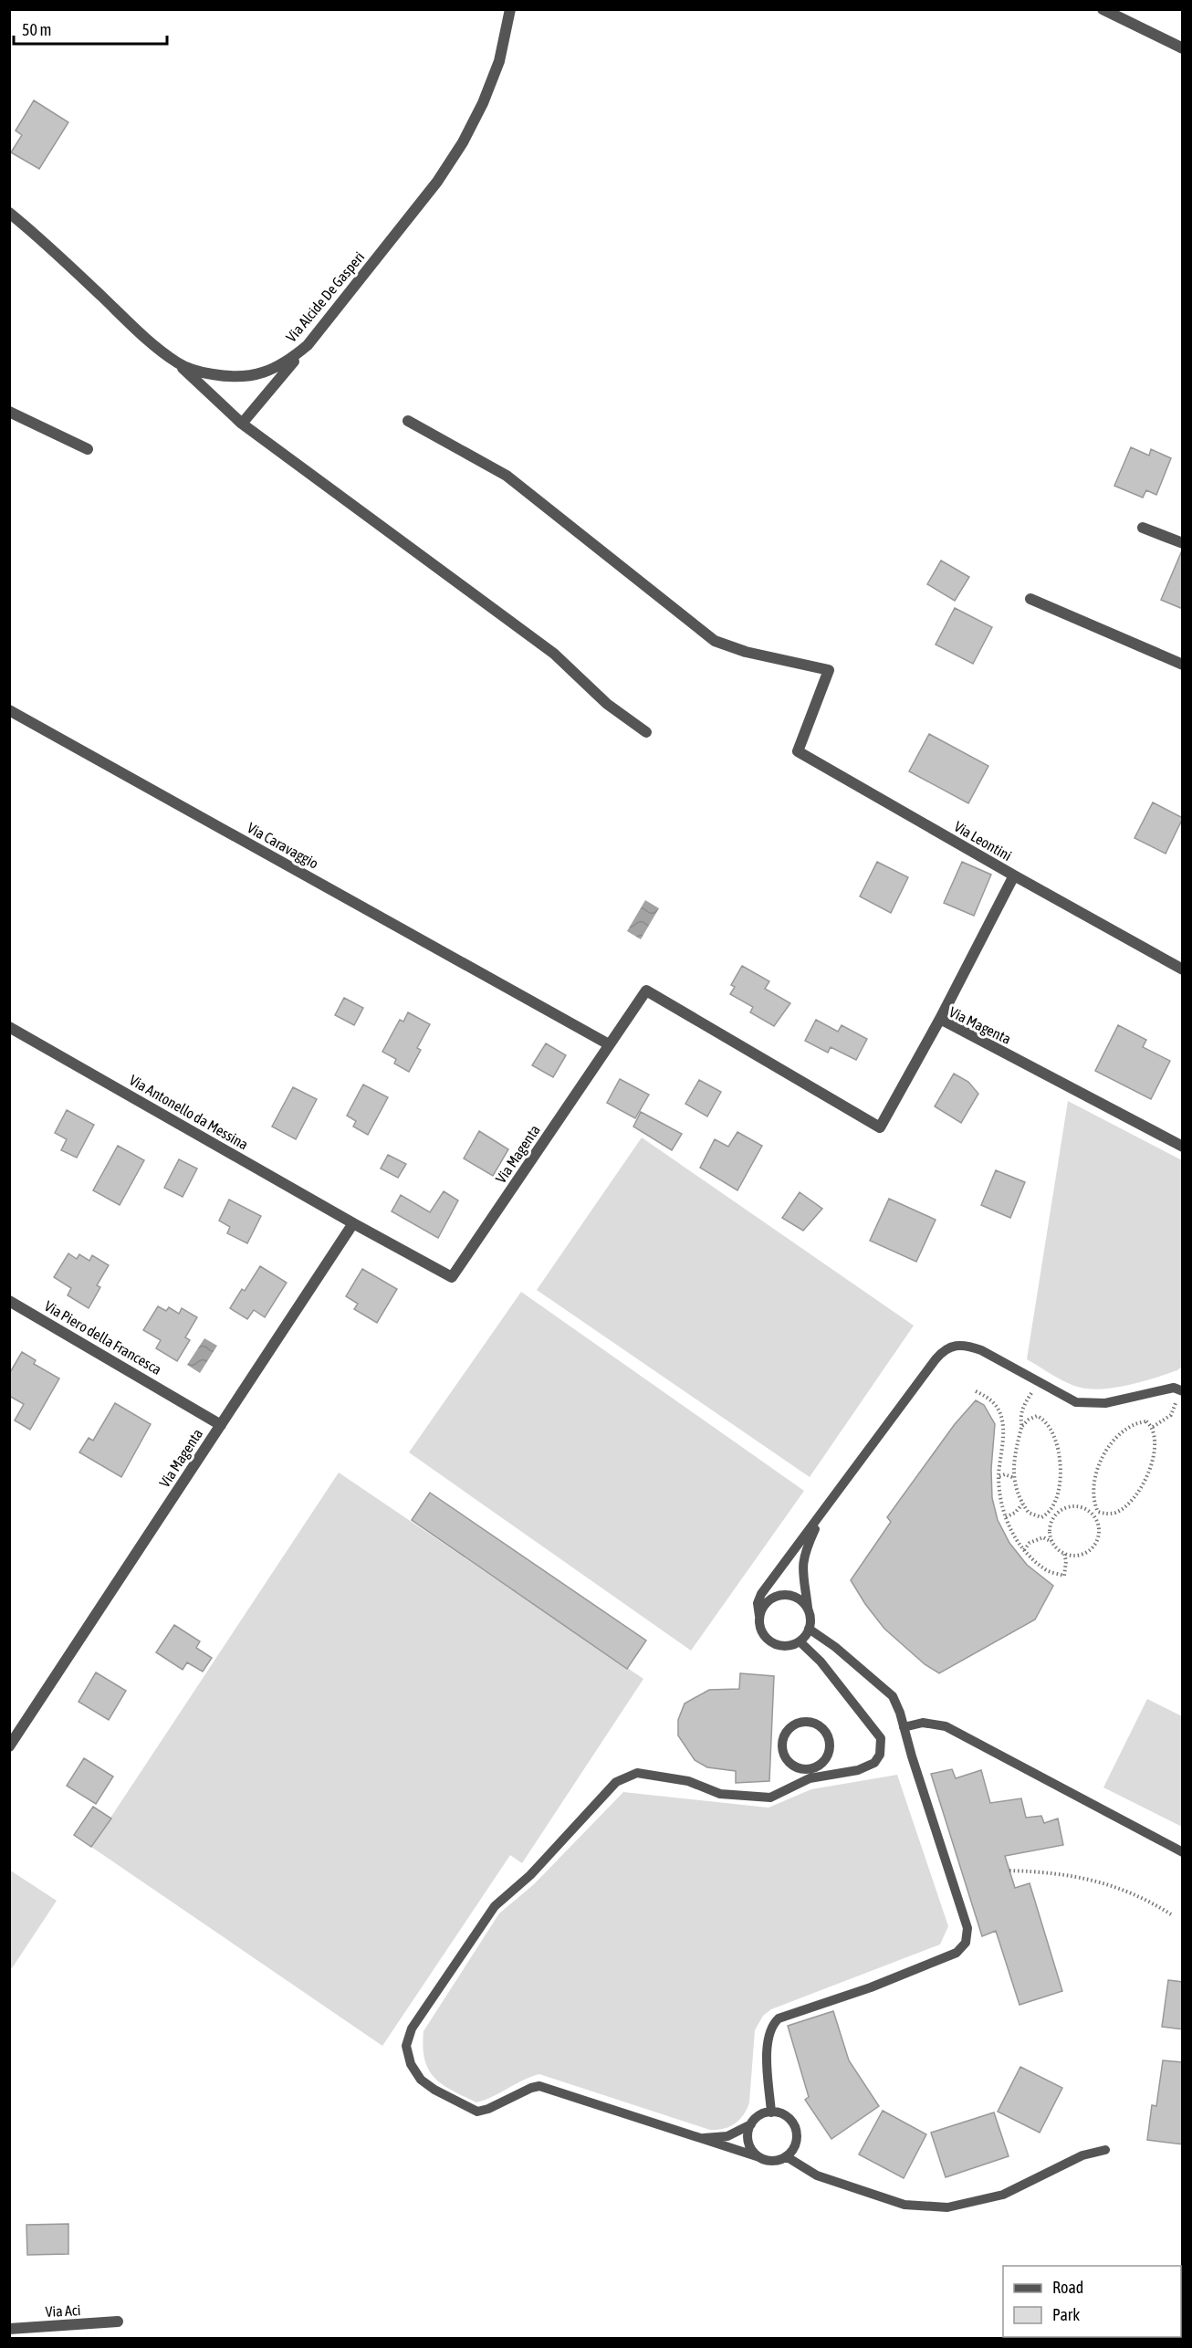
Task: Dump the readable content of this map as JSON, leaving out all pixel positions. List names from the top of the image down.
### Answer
{
  "streets": {
    "street": [
      "Via Alcide De Gasperi",
      "Via Leontini",
      "Via Caravaggio",
      "Via Magenta",
      "Via Antonello da Messina",
      "Via Piero della Francesca",
      "Via Aci"
    ]
  },
  "crossings": [
    ["Via Leontini", "Via Magenta"],
    ["Via Caravaggio", "Via Magenta"],
    ["Via Magenta", "Via Antonello da Messina"],
    ["Via Magenta", "Via Piero della Francesca"]
  ],
  "legend": ["Road", "Park"],
  "scale_bar": "50 m"
}
